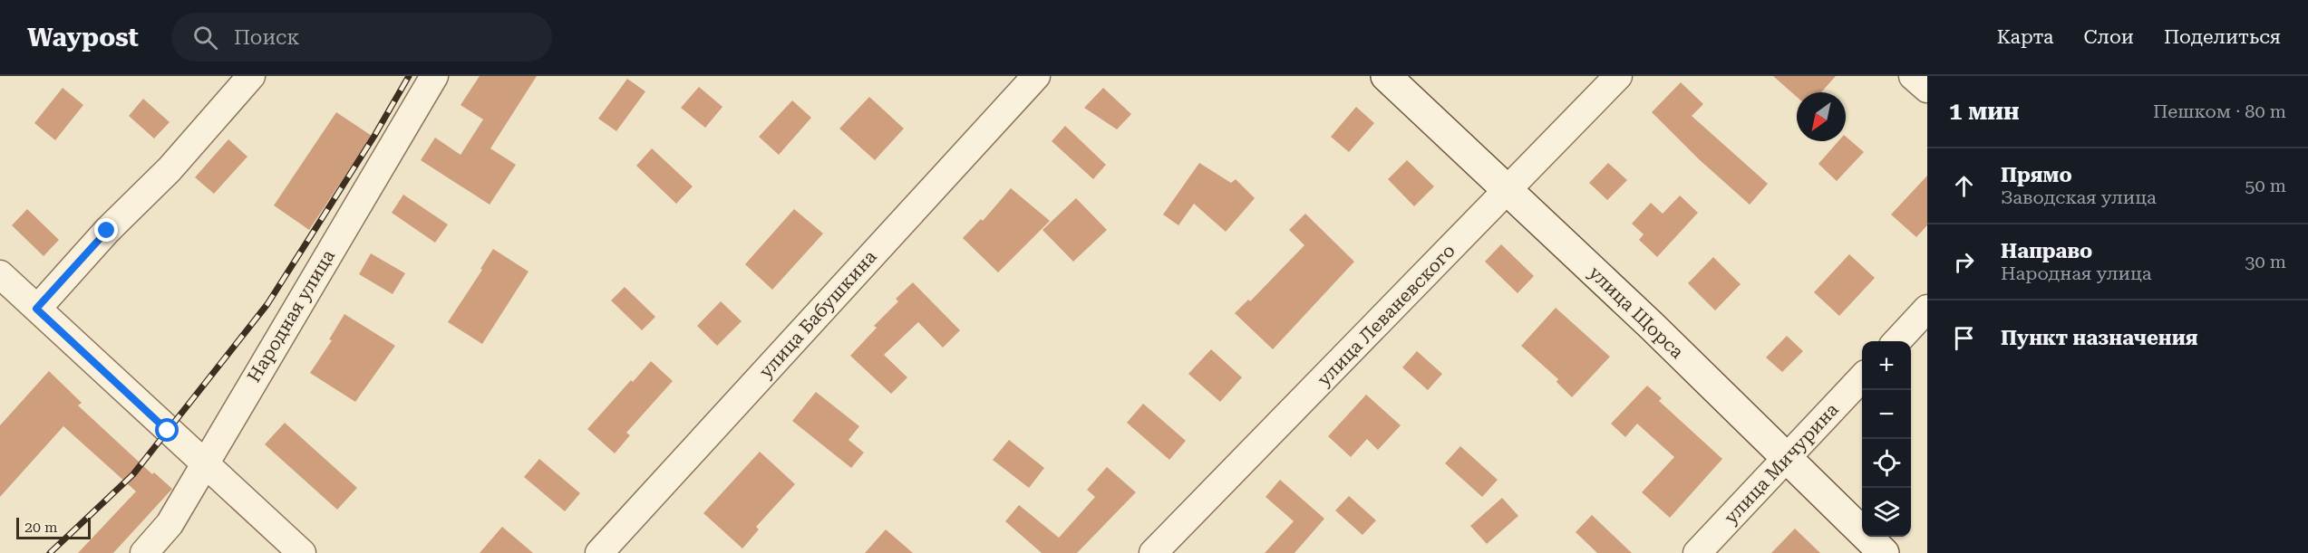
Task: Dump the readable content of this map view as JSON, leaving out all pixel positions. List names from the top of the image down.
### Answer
{
  "streets": {
    "main road": ["улица Щорса"],
    "street": [
      "улица Бабушкина",
      "улица Леваневского",
      "Народная улица",
      "улица Мичурина"
    ]
  },
  "crossings": [
    ["улица Щорса", "улица Леваневского"],
    ["улица Щорса", "улица Мичурина"]
  ],
  "scale_bar": "20 m",
  "north": "bottom left",
  "page": {
    "header": "Waypost",
    "search": "Поиск",
    "nav": ["Карта", "Слои", "Поделиться"],
    "heading": ["1 мин", "Пешком · 80 m"],
    "list": [
      ["Прямо", "Заводская улица", "50 m"],
      ["Направо", "Народная улица", "30 m"],
      "Пункт назначения"
    ],
    "map_buttons": ["+", "−"],
    "scale": "20 m"
  }
}
